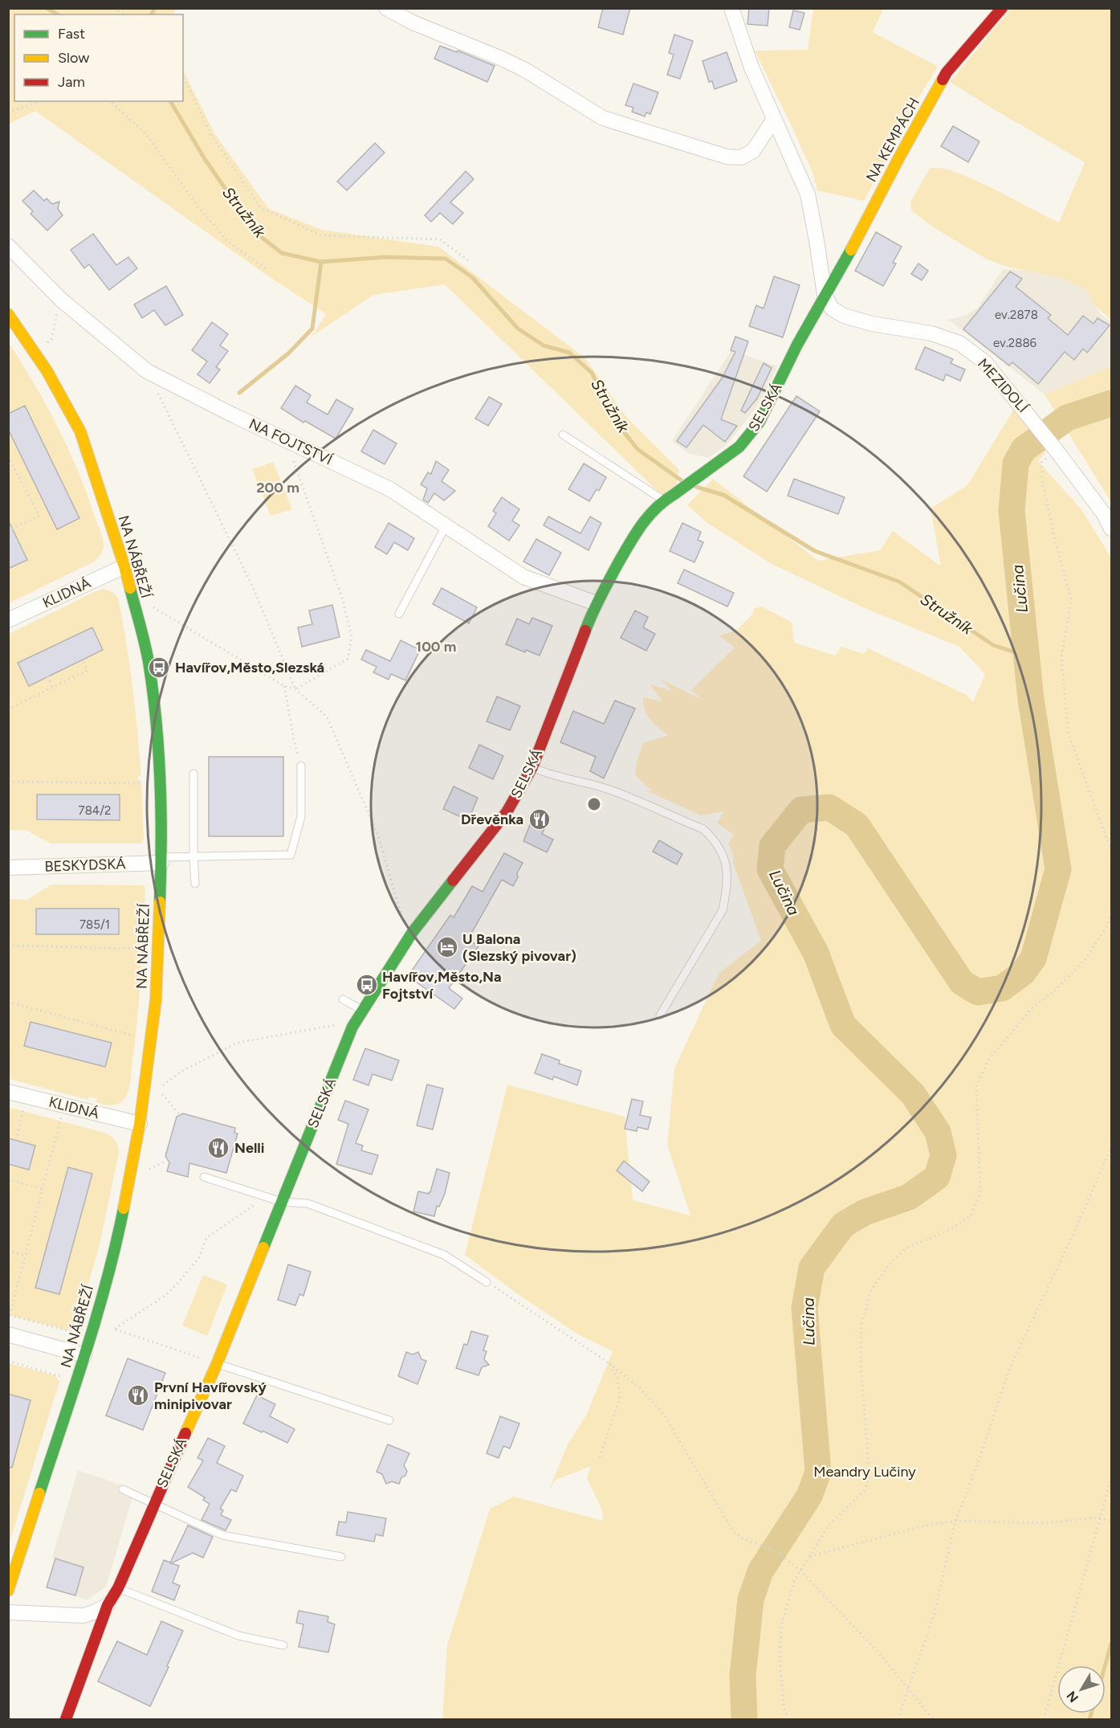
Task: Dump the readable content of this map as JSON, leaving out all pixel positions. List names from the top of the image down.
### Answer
{
  "streets": {
    "street": [
      "NA KEMPÁCH",
      "MEZIDOLÍ",
      "SELSKÁ",
      "NA FOJTSTVÍ",
      "NA NÁBŘEŽÍ",
      "KLIDNÁ",
      "BESKYDSKÁ"
    ]
  },
  "crossings": [
    ["NA KEMPÁCH", "MEZIDOLÍ"],
    ["NA KEMPÁCH", "SELSKÁ"],
    ["MEZIDOLÍ", "SELSKÁ"],
    ["SELSKÁ", "NA FOJTSTVÍ"],
    ["NA NÁBŘEŽÍ", "KLIDNÁ"],
    ["NA NÁBŘEŽÍ", "BESKYDSKÁ"]
  ],
  "water": ["Stružník", "Lučina"],
  "parks": ["Meandry Lučiny"],
  "places": {
    "bus stop": ["Havířov,Město,Slezská", "Havířov,Město,Na Fojtství"],
    "restaurant": ["Dřevěnka", "Nelli", "První Havířovský minipivovar"],
    "hotel": ["U Balona (Slezský pivovar)"]
  },
  "house_numbers": [
    "ev.2878",
    "ev.2886",
    "784/2",
    "785/1"
  ],
  "legend": ["Fast", "Slow", "Jam"],
  "north": "bottom left",
  "rings": ["200 m", "100 m"]
}
